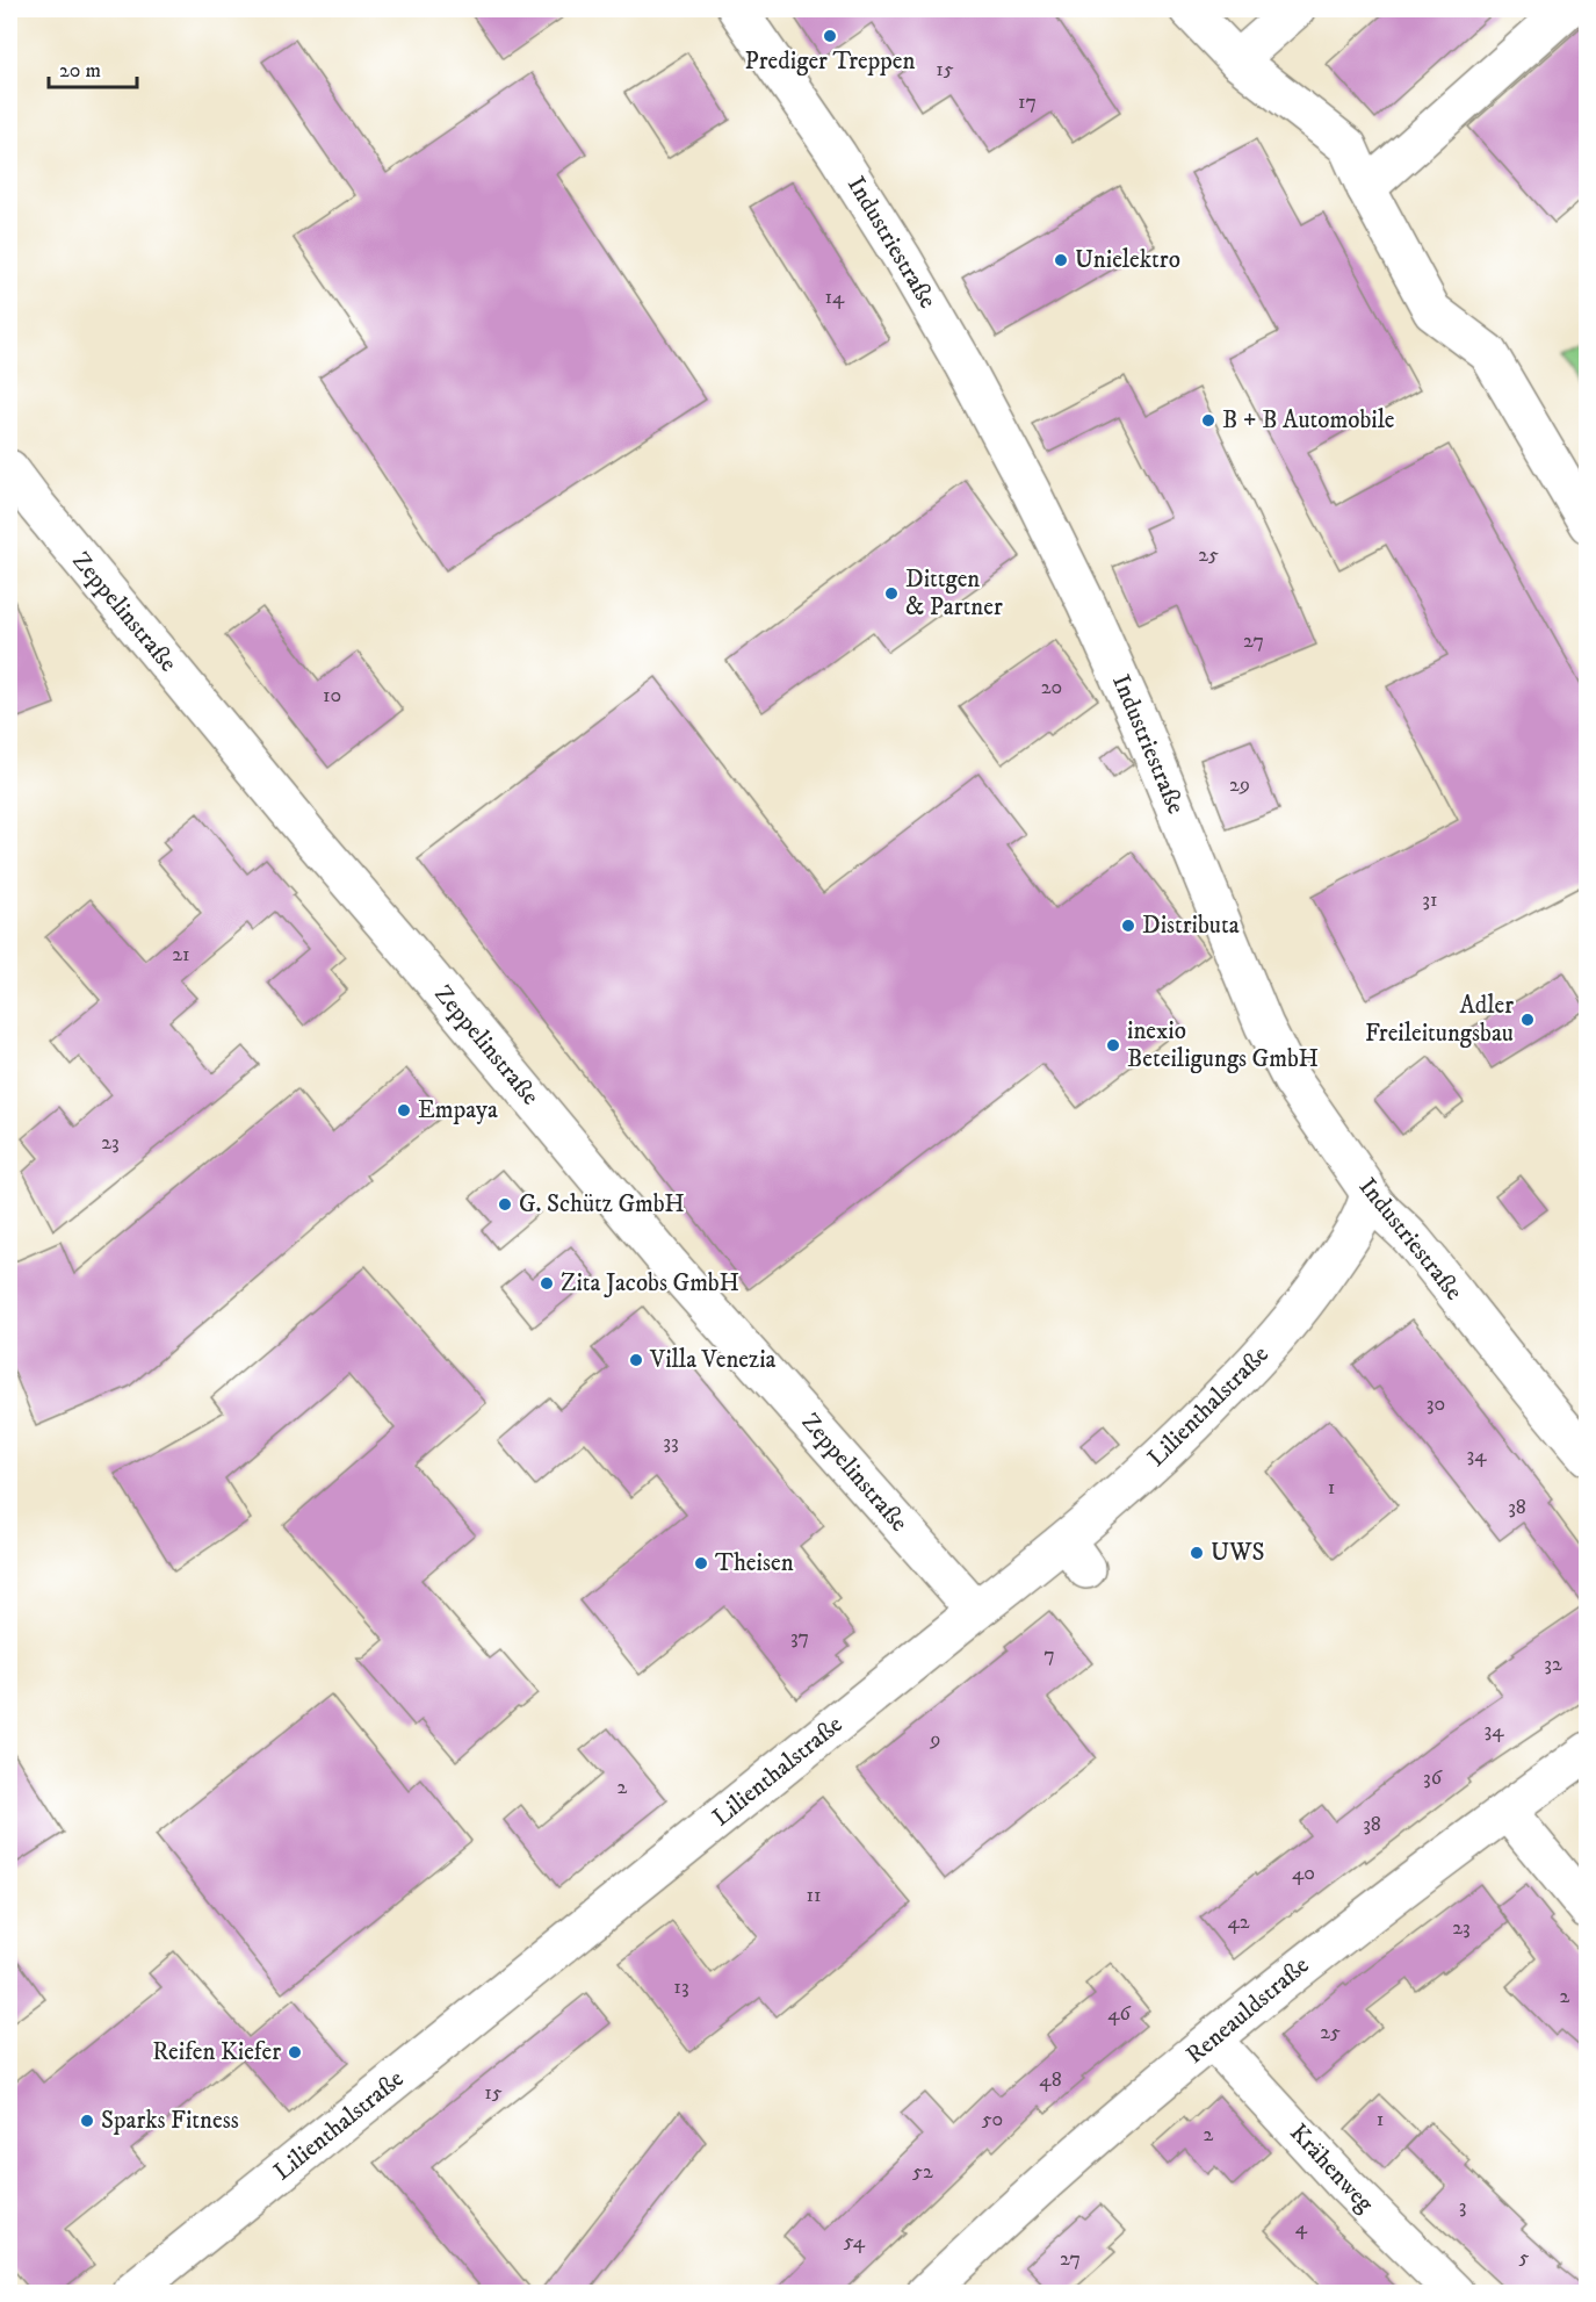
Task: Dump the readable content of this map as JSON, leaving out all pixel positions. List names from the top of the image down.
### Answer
{
  "streets": {
    "street": [
      "Industriestraße",
      "Zeppelinstraße",
      "Lilienthalstraße",
      "Reneauldstraße",
      "Krähenweg"
    ]
  },
  "crossings": [
    ["Industriestraße", "Lilienthalstraße"],
    ["Zeppelinstraße", "Lilienthalstraße"],
    ["Reneauldstraße", "Krähenweg"]
  ],
  "places": [
    "Prediger Treppen",
    "Unielektro",
    "B + B Automobile",
    "Dittgen & Partner",
    "Distributa",
    "Adler Freileitungsbau",
    "inexio Beteiligungs GmbH",
    "Empaya",
    "G. Schütz GmbH",
    "Zita Jacobs GmbH",
    "Villa Venezia",
    "UWS",
    "Theisen",
    "Reifen Kiefer",
    "Sparks Fitness"
  ],
  "house_numbers": [
    "15",
    "17",
    "14",
    "25",
    "27",
    "20",
    "10",
    "29",
    "31",
    "21",
    "23",
    "30",
    "33",
    "34",
    "1",
    "38",
    "37",
    "7",
    "32",
    "34",
    "9",
    "36",
    "2",
    "38",
    "40",
    "11",
    "42",
    "23",
    "13",
    "2",
    "46",
    "25",
    "48",
    "15",
    "50",
    "1",
    "2",
    "52",
    "3",
    "4",
    "54",
    "5",
    "27"
  ],
  "scale_bar": "20 m"
}
